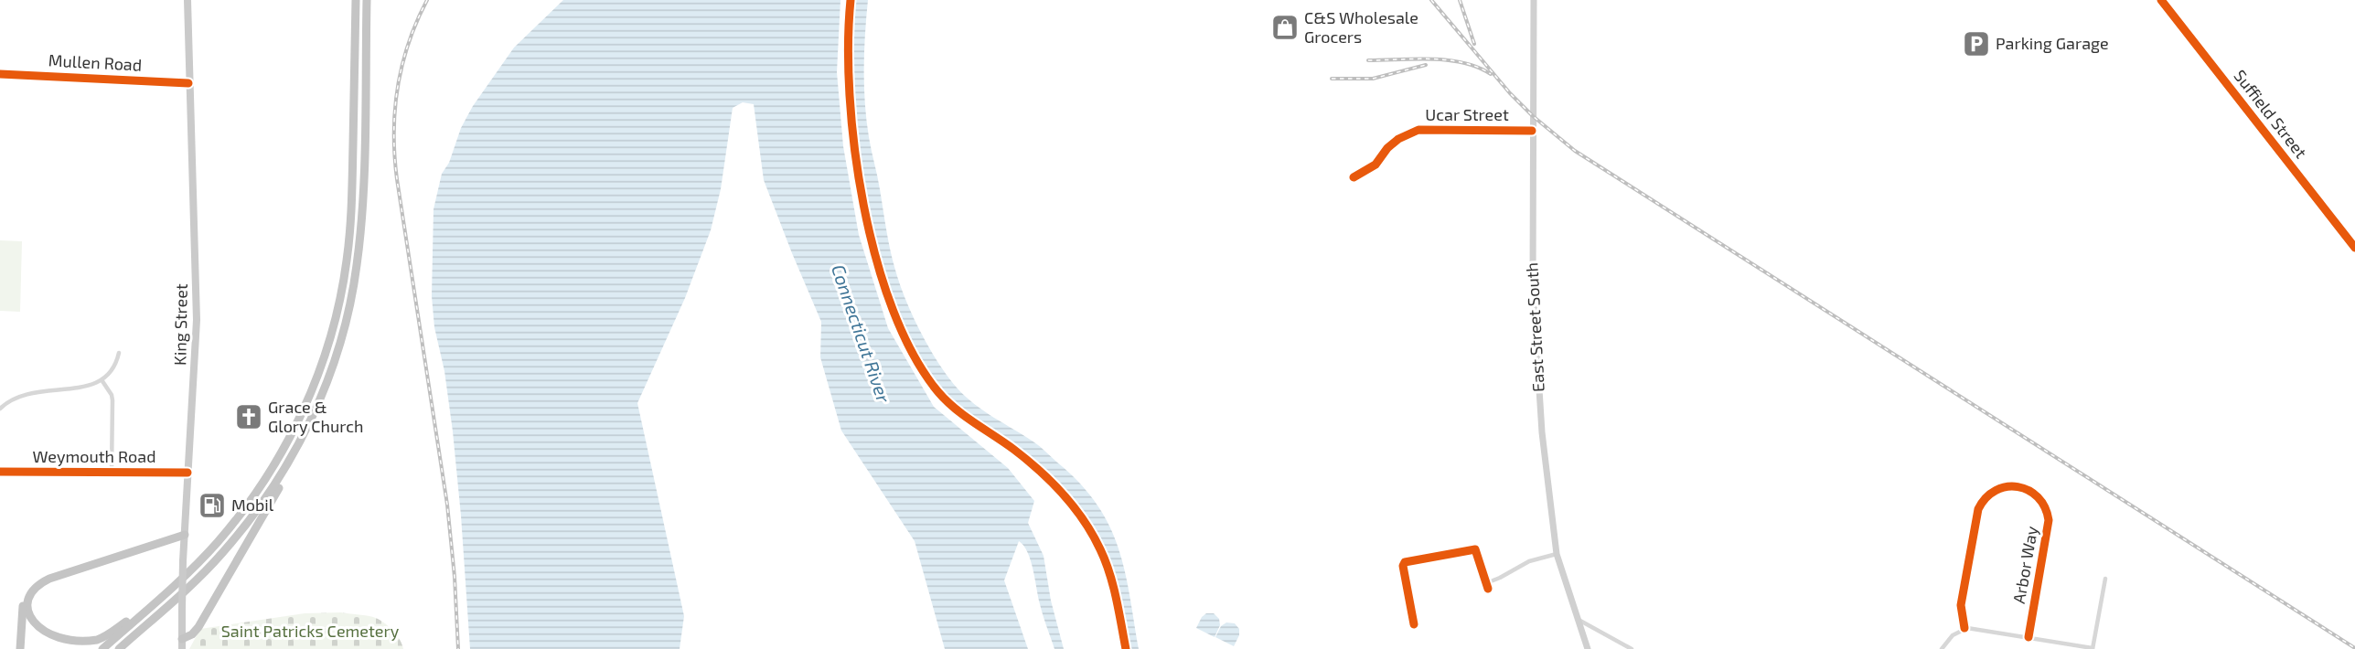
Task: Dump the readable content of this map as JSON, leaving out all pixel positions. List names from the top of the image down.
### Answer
{
  "streets": {
    "main road": ["King Street", "East Street South", "Weymouth Road"],
    "street": [
      "Mullen Road",
      "Suffield Street",
      "Ucar Street",
      "Arbor Way"
    ]
  },
  "crossings": [
    ["Mullen Road", "King Street"],
    ["Ucar Street", "East Street South"],
    ["King Street", "Weymouth Road"]
  ],
  "water": ["Connecticut River"],
  "parks": ["Saint Patricks Cemetery"],
  "places": {
    "shop": ["C&S Wholesale Grocers"],
    "parking": ["Parking Garage"],
    "church": ["Grace & Glory Church"],
    "fuel station": ["Mobil"]
  }
}
